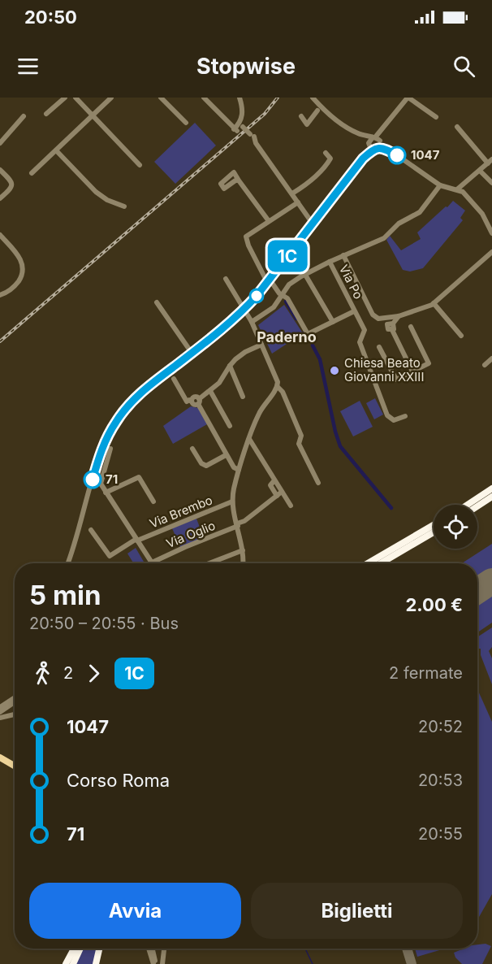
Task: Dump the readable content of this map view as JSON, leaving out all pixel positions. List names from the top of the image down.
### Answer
{
  "streets": {
    "street": ["Via Po", "Via Brembo", "Via Oglio"]
  },
  "districts": ["Paderno"],
  "places": ["1047", "Chiesa Beato Giovanni XXIII", "71"],
  "lines": ["bus line 1C"],
  "page": {
    "status": "20:50",
    "header": "Stopwise",
    "on_map": "1C",
    "heading": ["5 min", "20:50 – 20:55 · Bus", "2.00 €"],
    "legs": ["2", "1C", "2 fermate"],
    "list": [
      {
        "name": "1047",
        "value": "20:52"
      },
      {
        "name": "Corso Roma",
        "value": "20:53"
      },
      {
        "name": "71",
        "value": "20:55"
      }
    ],
    "buttons": ["Avvia", "Biglietti"]
  }
}
